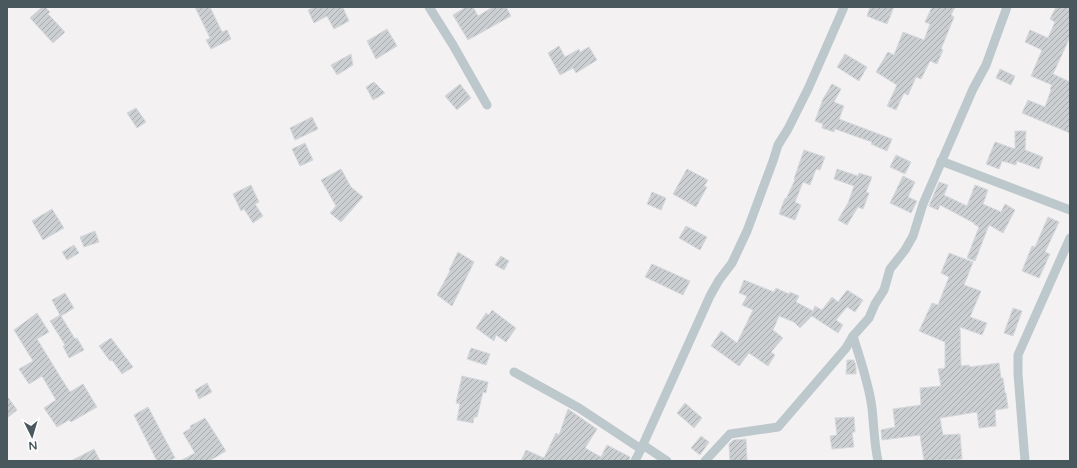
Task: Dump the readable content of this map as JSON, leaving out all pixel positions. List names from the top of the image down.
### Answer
{
  "north": "bottom"
}
